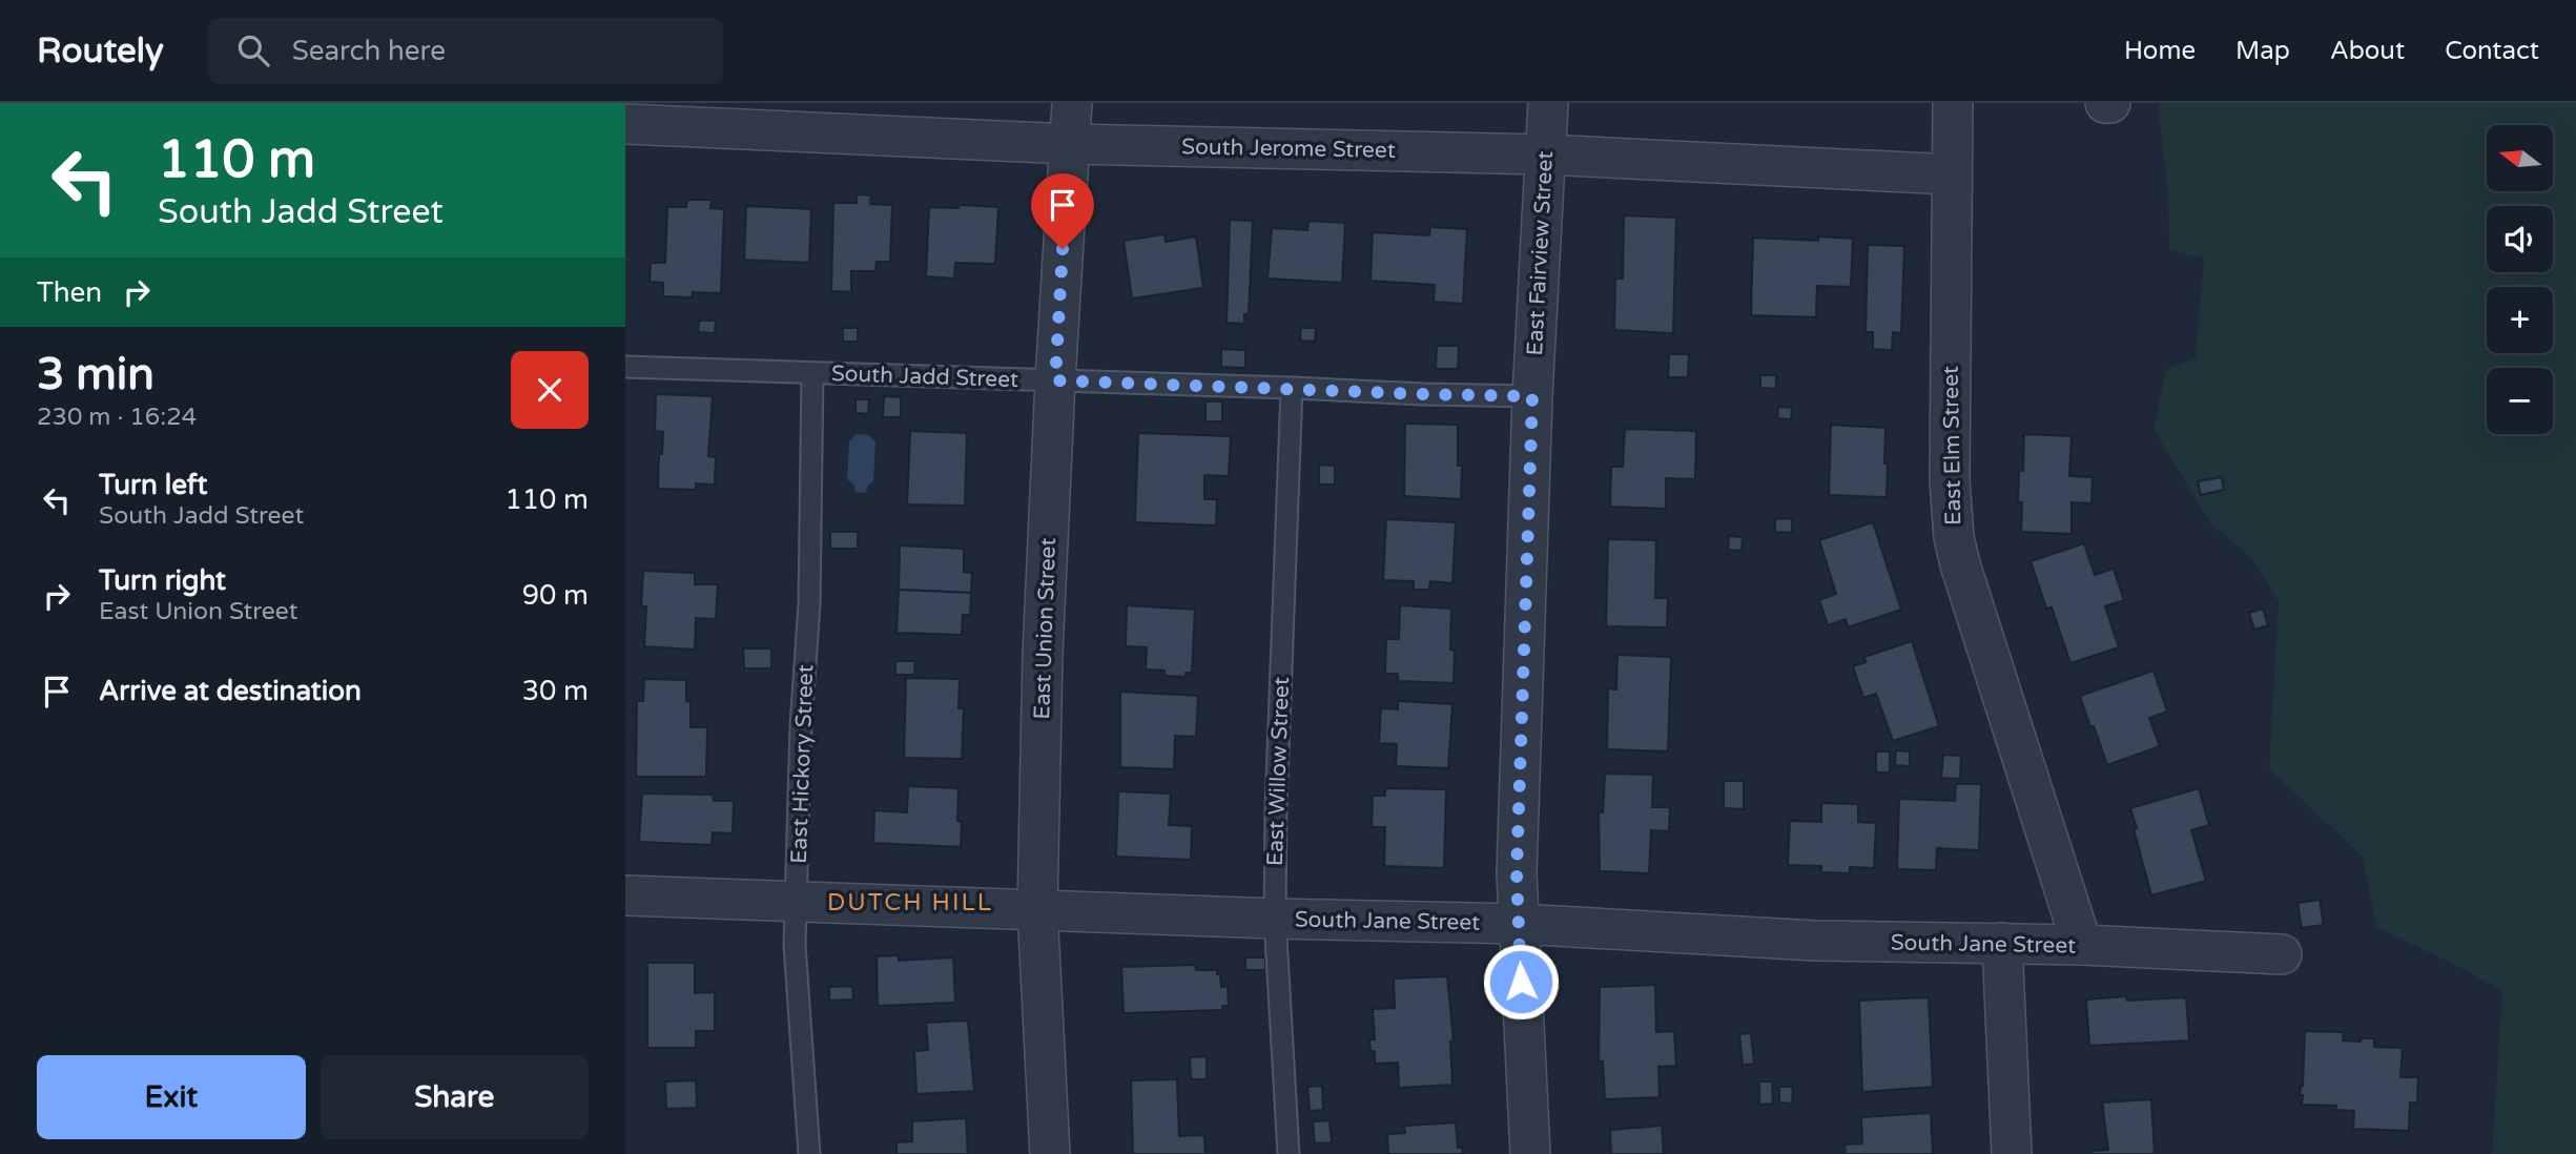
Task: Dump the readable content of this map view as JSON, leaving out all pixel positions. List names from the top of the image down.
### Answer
{
  "streets": {
    "street": [
      "South Jerome Street",
      "East Fairview Street",
      "East Elm Street",
      "East Union Street",
      "South Jane Street"
    ],
    "lane": ["South Jadd Street", "East Hickory Street", "East Willow Street"]
  },
  "crossings": [
    ["South Jerome Street", "East Fairview Street"],
    ["South Jerome Street", "East Elm Street"],
    ["South Jerome Street", "East Union Street"],
    ["East Fairview Street", "South Jadd Street"],
    ["East Fairview Street", "South Jane Street"],
    ["South Jadd Street", "East Union Street"],
    ["South Jadd Street", "East Hickory Street"],
    ["South Jadd Street", "East Willow Street"],
    ["East Elm Street", "South Jane Street"],
    ["East Union Street", "South Jane Street"],
    ["East Hickory Street", "South Jane Street"],
    ["East Willow Street", "South Jane Street"]
  ],
  "districts": ["DUTCH HILL"],
  "north": "left",
  "page": {
    "header": "Routely",
    "search": "Search here",
    "nav": [
      "Home",
      "Map",
      "About",
      "Contact"
    ],
    "turn": ["110 m", "South Jadd Street"],
    "map_buttons": ["+", "−"],
    "then": "Then",
    "heading": ["3 min", "230 m · 16:24"],
    "list": [
      {
        "name": "Turn left",
        "note": "South Jadd Street",
        "value": "110 m"
      },
      {
        "name": "Turn right",
        "note": "East Union Street",
        "value": "90 m"
      },
      {
        "name": "Arrive at destination",
        "value": "30 m"
      }
    ],
    "buttons": ["Exit", "Share"]
  }
}
